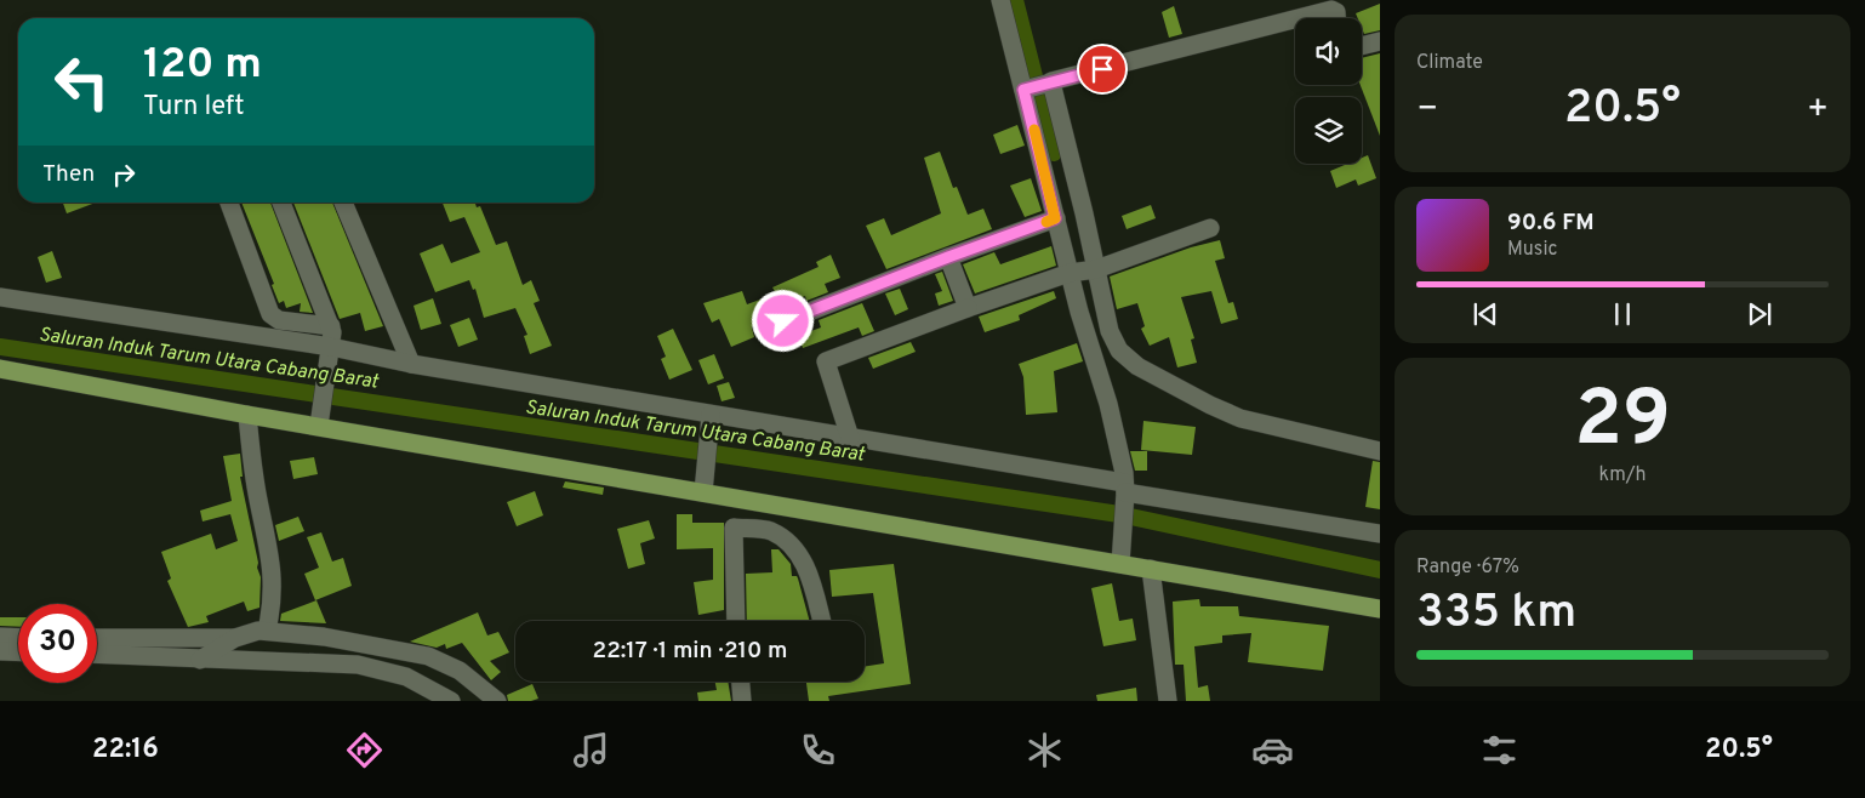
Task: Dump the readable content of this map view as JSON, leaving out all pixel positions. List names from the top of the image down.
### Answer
{
  "water": ["Saluran Induk Tarum Utara Cabang Barat"],
  "page": {
    "tile": [
      "Climate",
      ["29", "km/h"],
      ["Range · 67%", "335 km"]
    ],
    "turn": ["120 m", "Turn left"],
    "heat": ["−", "20.5°", "+"],
    "then": "Then",
    "song": ["90.6 FM", "Music"],
    "limit": "30",
    "trip": "22:17 · 1 min · 210 m",
    "tabs": ["22:16", "20.5°"]
  }
}
